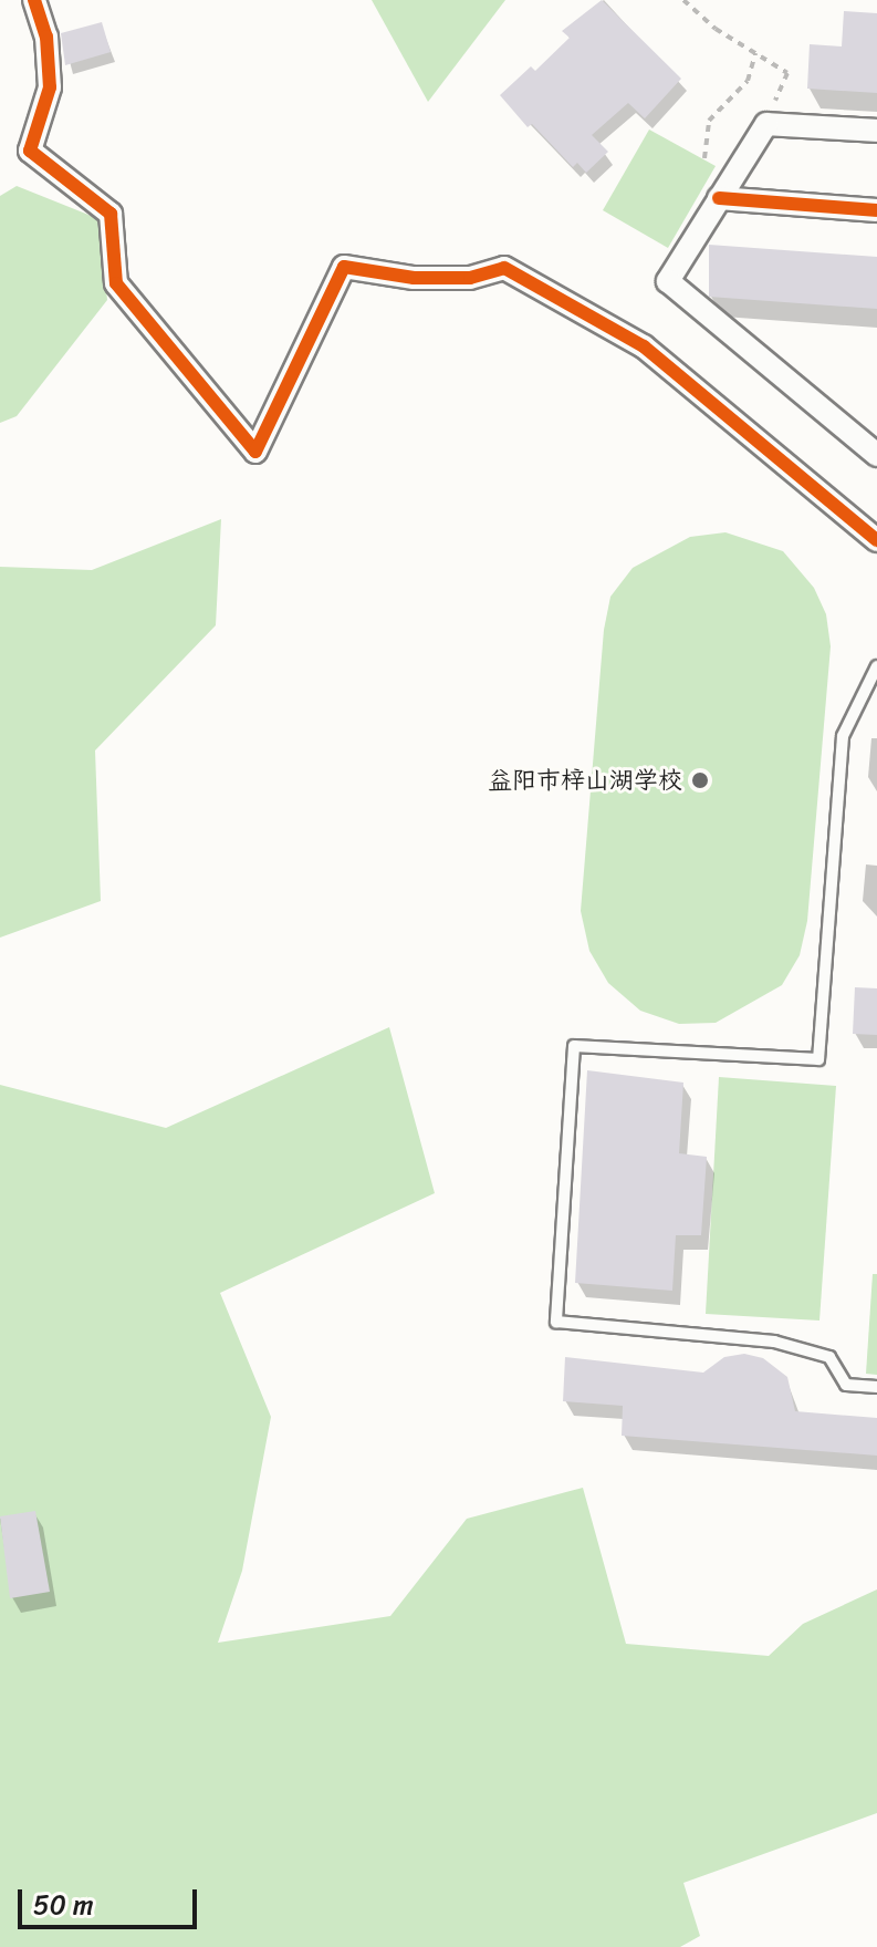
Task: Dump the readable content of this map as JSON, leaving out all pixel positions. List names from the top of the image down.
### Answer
{
  "places": ["益阳市梓山湖学校"],
  "scale_bar": "50 m"
}
